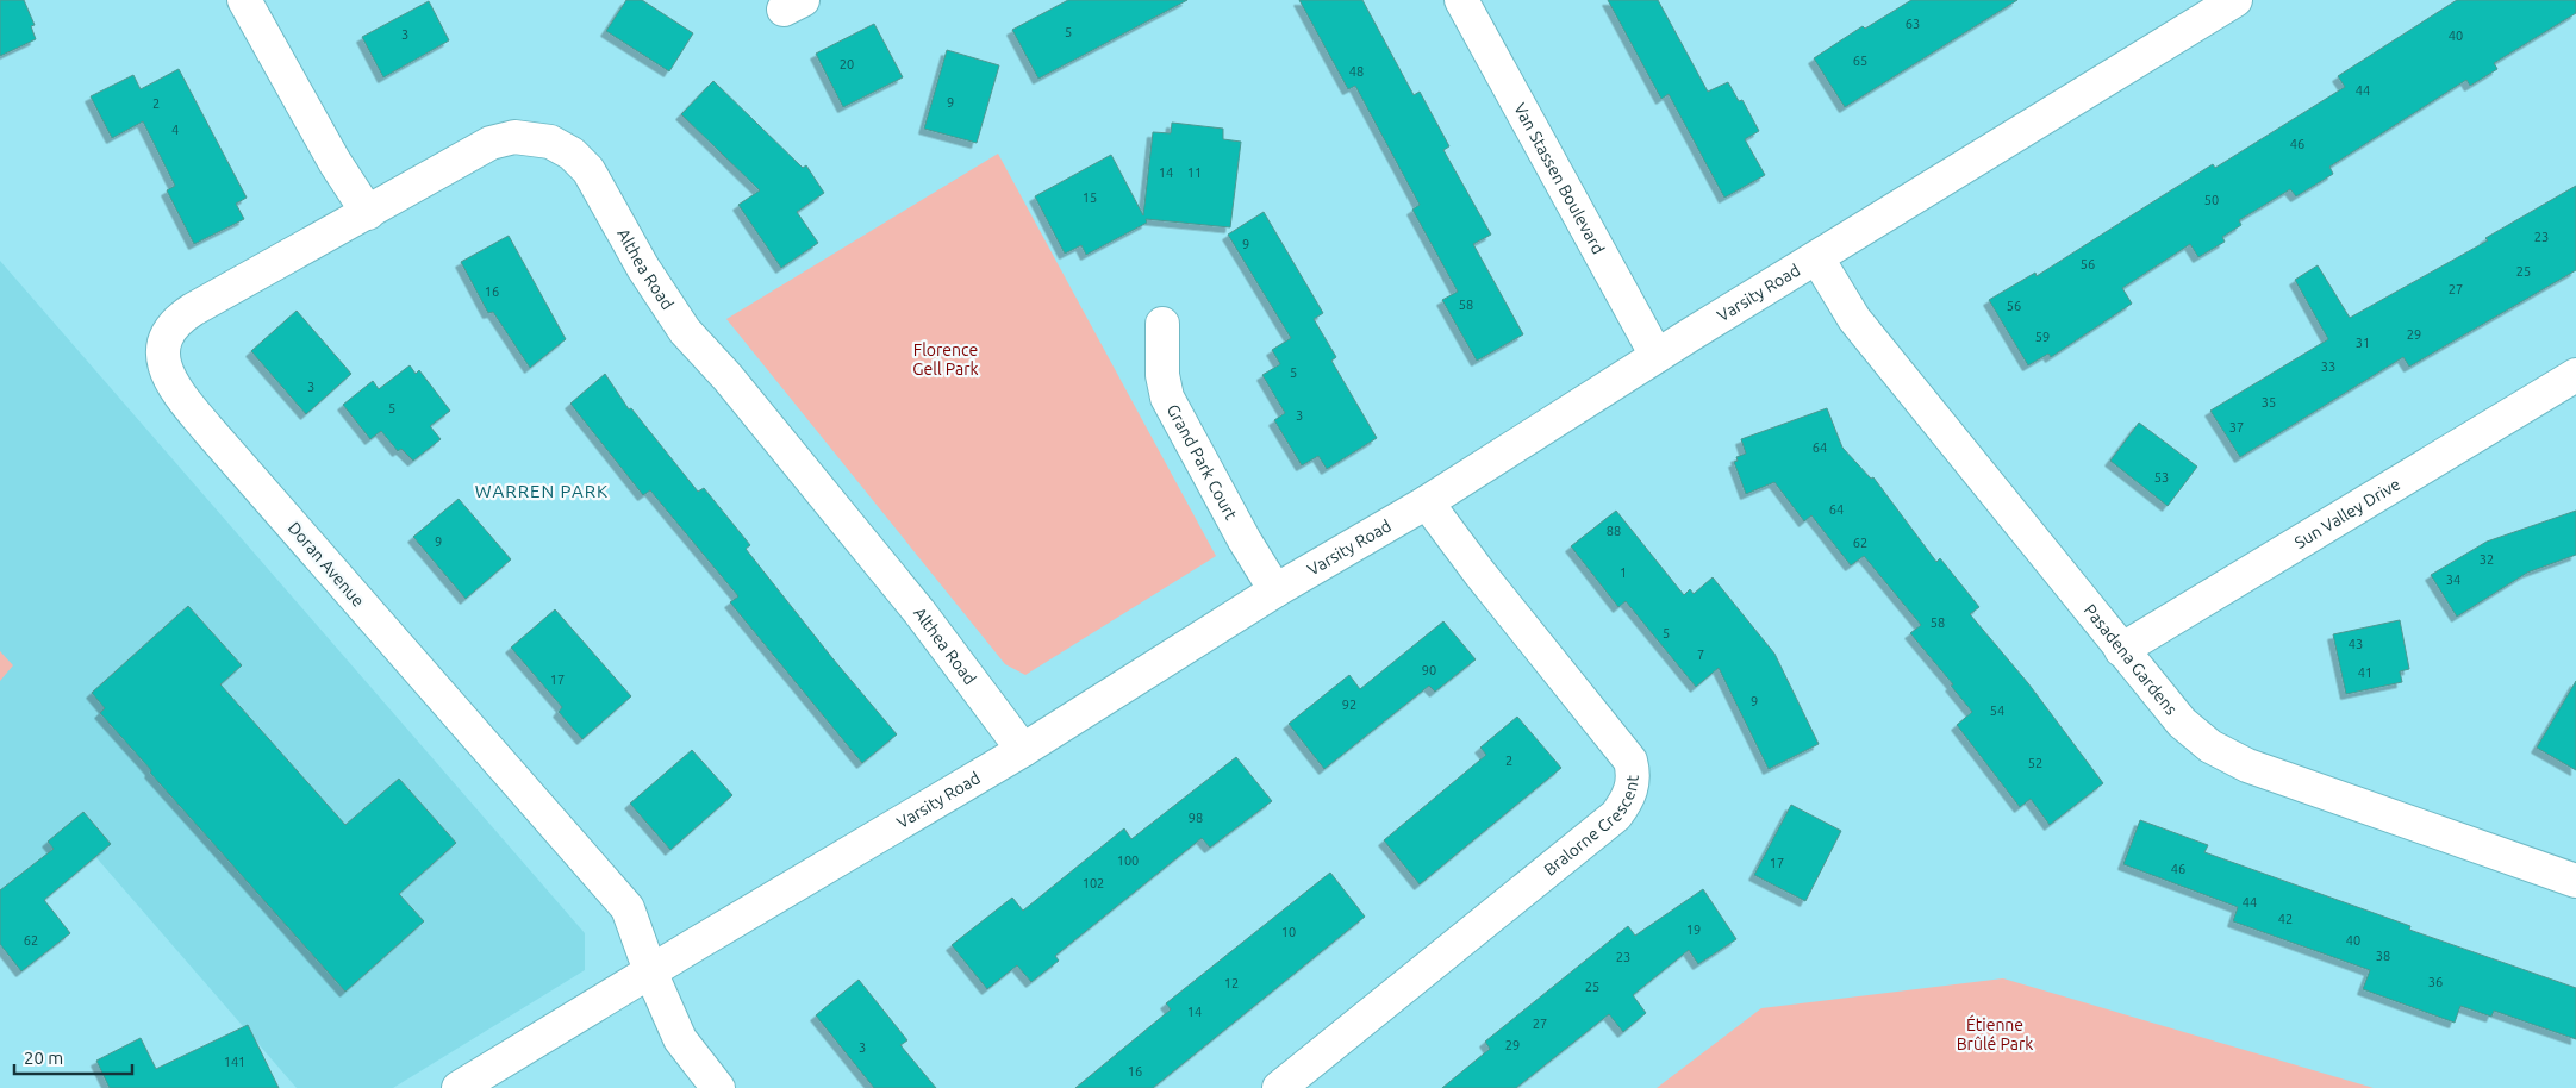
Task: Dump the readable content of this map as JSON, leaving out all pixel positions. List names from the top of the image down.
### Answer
{
  "streets": {
    "street": [
      "Van Stassen Boulevard",
      "Althea Road",
      "Varsity Road",
      "Grand Park Court",
      "Sun Valley Drive",
      "Doran Avenue",
      "Pasadena Gardens",
      "Bralorne Crescent"
    ]
  },
  "crossings": [
    ["Van Stassen Boulevard", "Varsity Road"],
    ["Althea Road", "Varsity Road"],
    ["Althea Road", "Doran Avenue"],
    ["Varsity Road", "Grand Park Court"],
    ["Varsity Road", "Doran Avenue"],
    ["Varsity Road", "Pasadena Gardens"],
    ["Varsity Road", "Bralorne Crescent"],
    ["Sun Valley Drive", "Pasadena Gardens"]
  ],
  "districts": ["WARREN PARK"],
  "parks": ["Florence Gell Park", "Étienne Brûlé Park"],
  "house_numbers": [
    "63",
    "5",
    "3",
    "40",
    "65",
    "20",
    "48",
    "44",
    "9",
    "2",
    "4",
    "46",
    "14",
    "11",
    "15",
    "50",
    "23",
    "9",
    "56",
    "25",
    "27",
    "16",
    "58",
    "56",
    "29",
    "59",
    "31",
    "33",
    "5",
    "3",
    "35",
    "5",
    "3",
    "37",
    "64",
    "53",
    "64",
    "88",
    "9",
    "62",
    "32",
    "1",
    "34",
    "58",
    "5",
    "43",
    "7",
    "90",
    "41",
    "17",
    "9",
    "92",
    "54",
    "2",
    "52",
    "98",
    "100",
    "17",
    "46",
    "102",
    "44",
    "42",
    "19",
    "10",
    "62",
    "40",
    "38",
    "23",
    "36",
    "12",
    "25",
    "14",
    "27",
    "29",
    "3",
    "141",
    "16"
  ],
  "scale_bar": "20 m"
}
